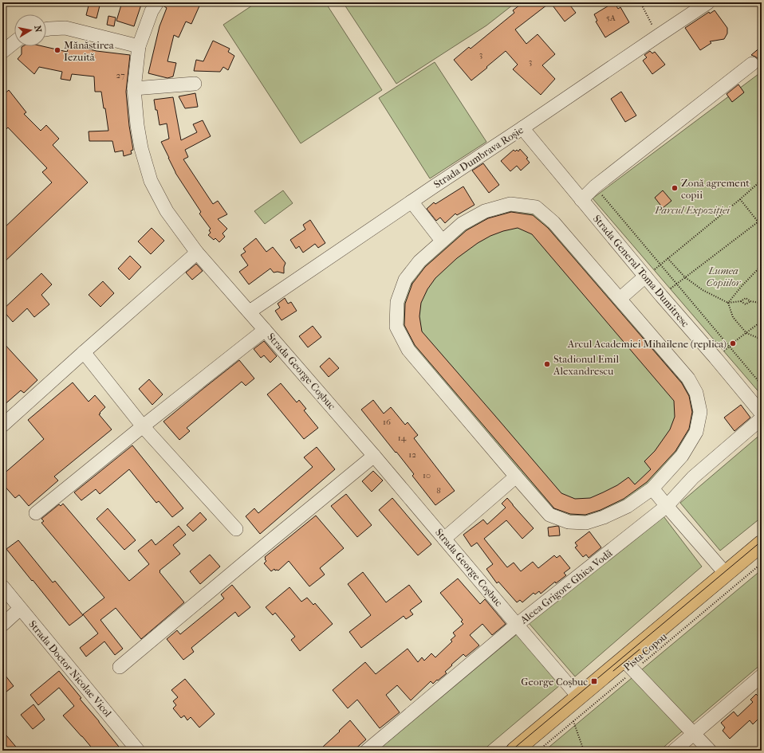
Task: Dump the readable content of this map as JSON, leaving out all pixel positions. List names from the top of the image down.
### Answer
{
  "streets": {
    "street": [
      "Strada Dumbrava Roșie",
      "Strada General Toma Dumitresc",
      "Strada George Coșbuc",
      "Aleea Grigore Ghica Vodă",
      "Strada Doctor Nicolae Vicol"
    ],
    "path": ["Pista Copou"]
  },
  "crossings": [
    ["Strada Dumbrava Roșie", "Strada General Toma Dumitresc"],
    ["Strada Dumbrava Roșie", "Strada George Coșbuc"],
    ["Strada George Coșbuc", "Aleea Grigore Ghica Vodă"]
  ],
  "parks": ["Parcul Expoziției", "Lumea Copiilor"],
  "places": {
    "other": [
      "Mănăstirea Iezuită",
      "Zonă agrement copii",
      "Arcul Academiei Mihailene (replica)",
      "Stadionul Emil Alexandrescu"
    ],
    "transit": ["George Coșbuc"]
  },
  "house_numbers": [
    "5A",
    "3",
    "3",
    "27",
    "16",
    "14",
    "12",
    "10",
    "8"
  ],
  "north": "right"
}
